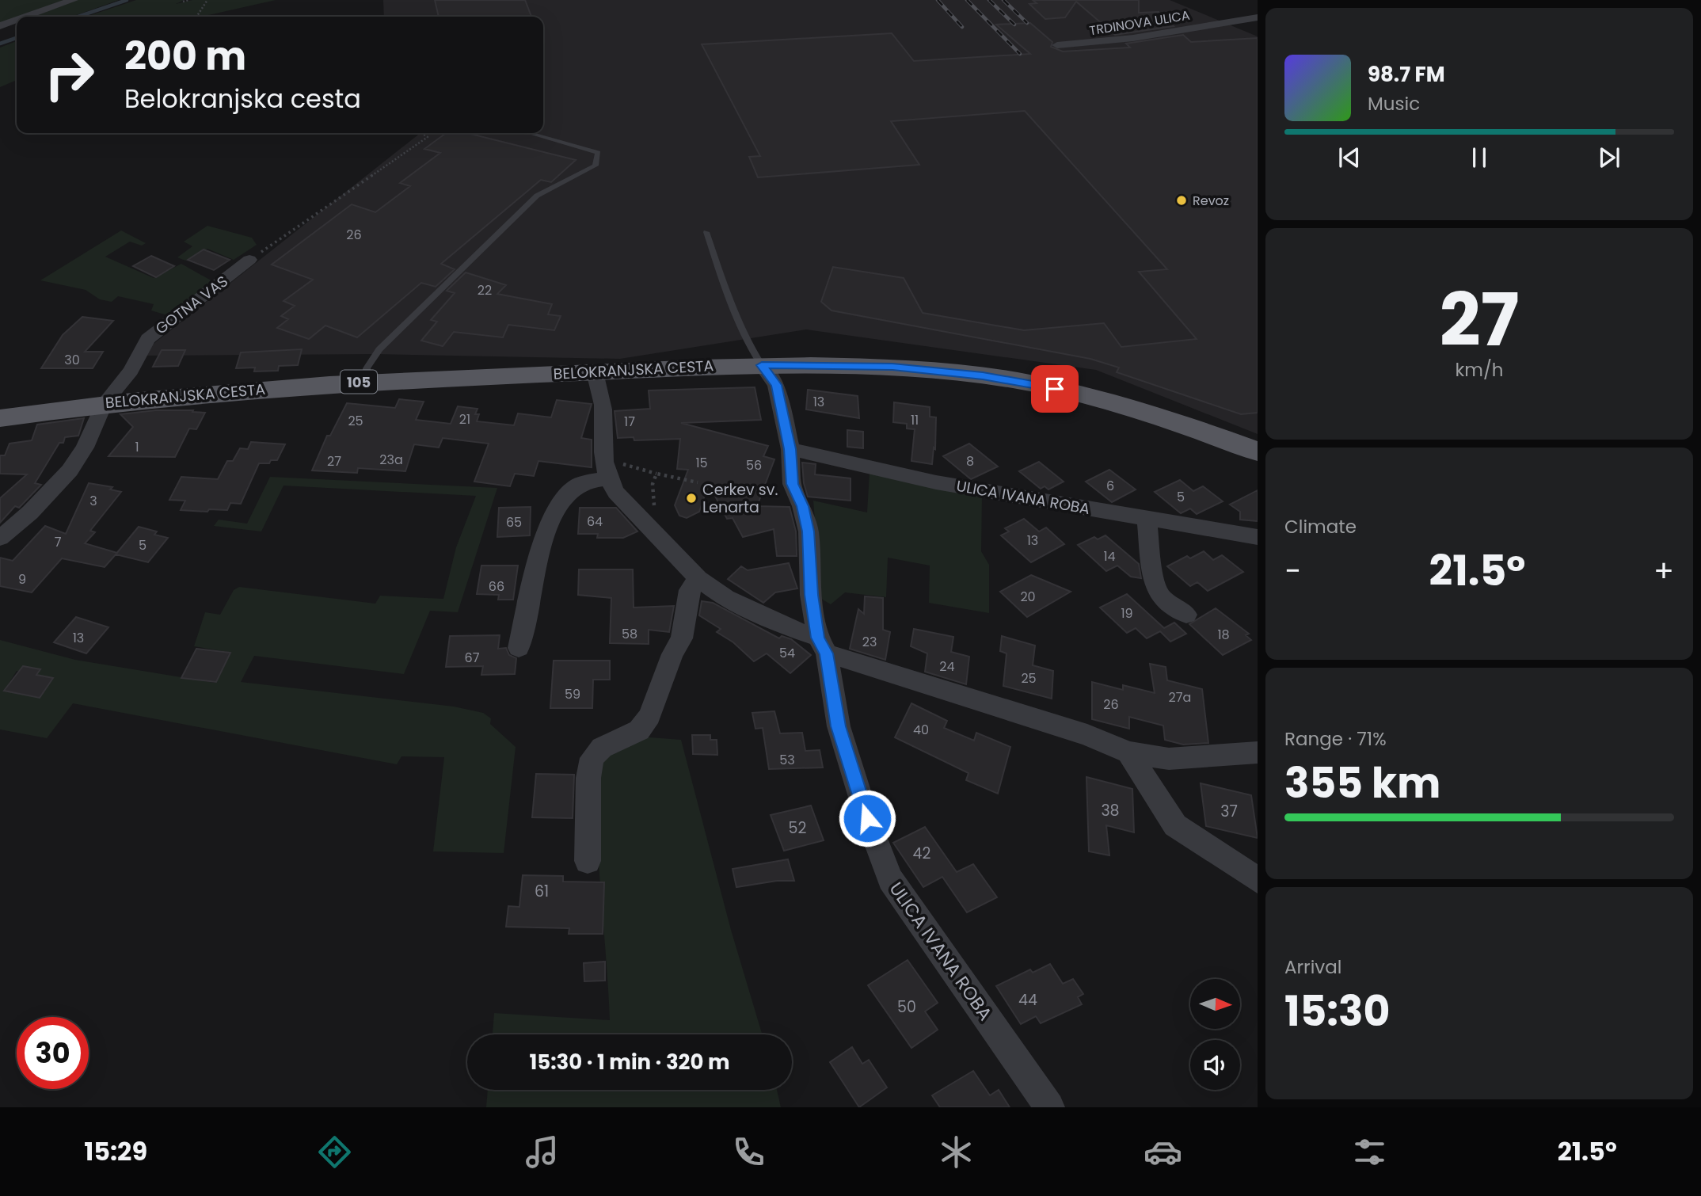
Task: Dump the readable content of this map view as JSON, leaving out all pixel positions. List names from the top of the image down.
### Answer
{
  "streets": {
    "main road": ["BELOKRANJSKA CESTA", "105"],
    "street": ["TRDINOVA ULICA", "GOTNA VAS", "ULICA IVANA ROBA"]
  },
  "crossings": [
    ["GOTNA VAS", "BELOKRANJSKA CESTA"],
    ["BELOKRANJSKA CESTA", "ULICA IVANA ROBA"]
  ],
  "places": ["Revoz", "Cerkev sv. Lenarta"],
  "house_numbers": [
    "26",
    "22",
    "30",
    "13",
    "21",
    "11",
    "25",
    "17",
    "1",
    "23a",
    "27",
    "8",
    "15",
    "56",
    "6",
    "5",
    "3",
    "64",
    "65",
    "13",
    "7",
    "5",
    "14",
    "9",
    "66",
    "20",
    "19",
    "58",
    "18",
    "13",
    "23",
    "54",
    "67",
    "24",
    "25",
    "59",
    "27a",
    "26",
    "40",
    "53",
    "38",
    "37",
    "52",
    "42",
    "61",
    "44",
    "50"
  ],
  "north": "right",
  "page": {
    "turn": ["200 m", "Belokranjska cesta"],
    "song": ["98.7 FM", "Music"],
    "tile": [
      ["27", "km/h"],
      "Climate",
      ["Range · 71%", "355 km"],
      ["Arrival", "15:30"]
    ],
    "heat": ["−", "21.5°", "+"],
    "limit": "30",
    "trip": "15:30 · 1 min · 320 m",
    "tabs": ["15:29", "21.5°"]
  }
}
